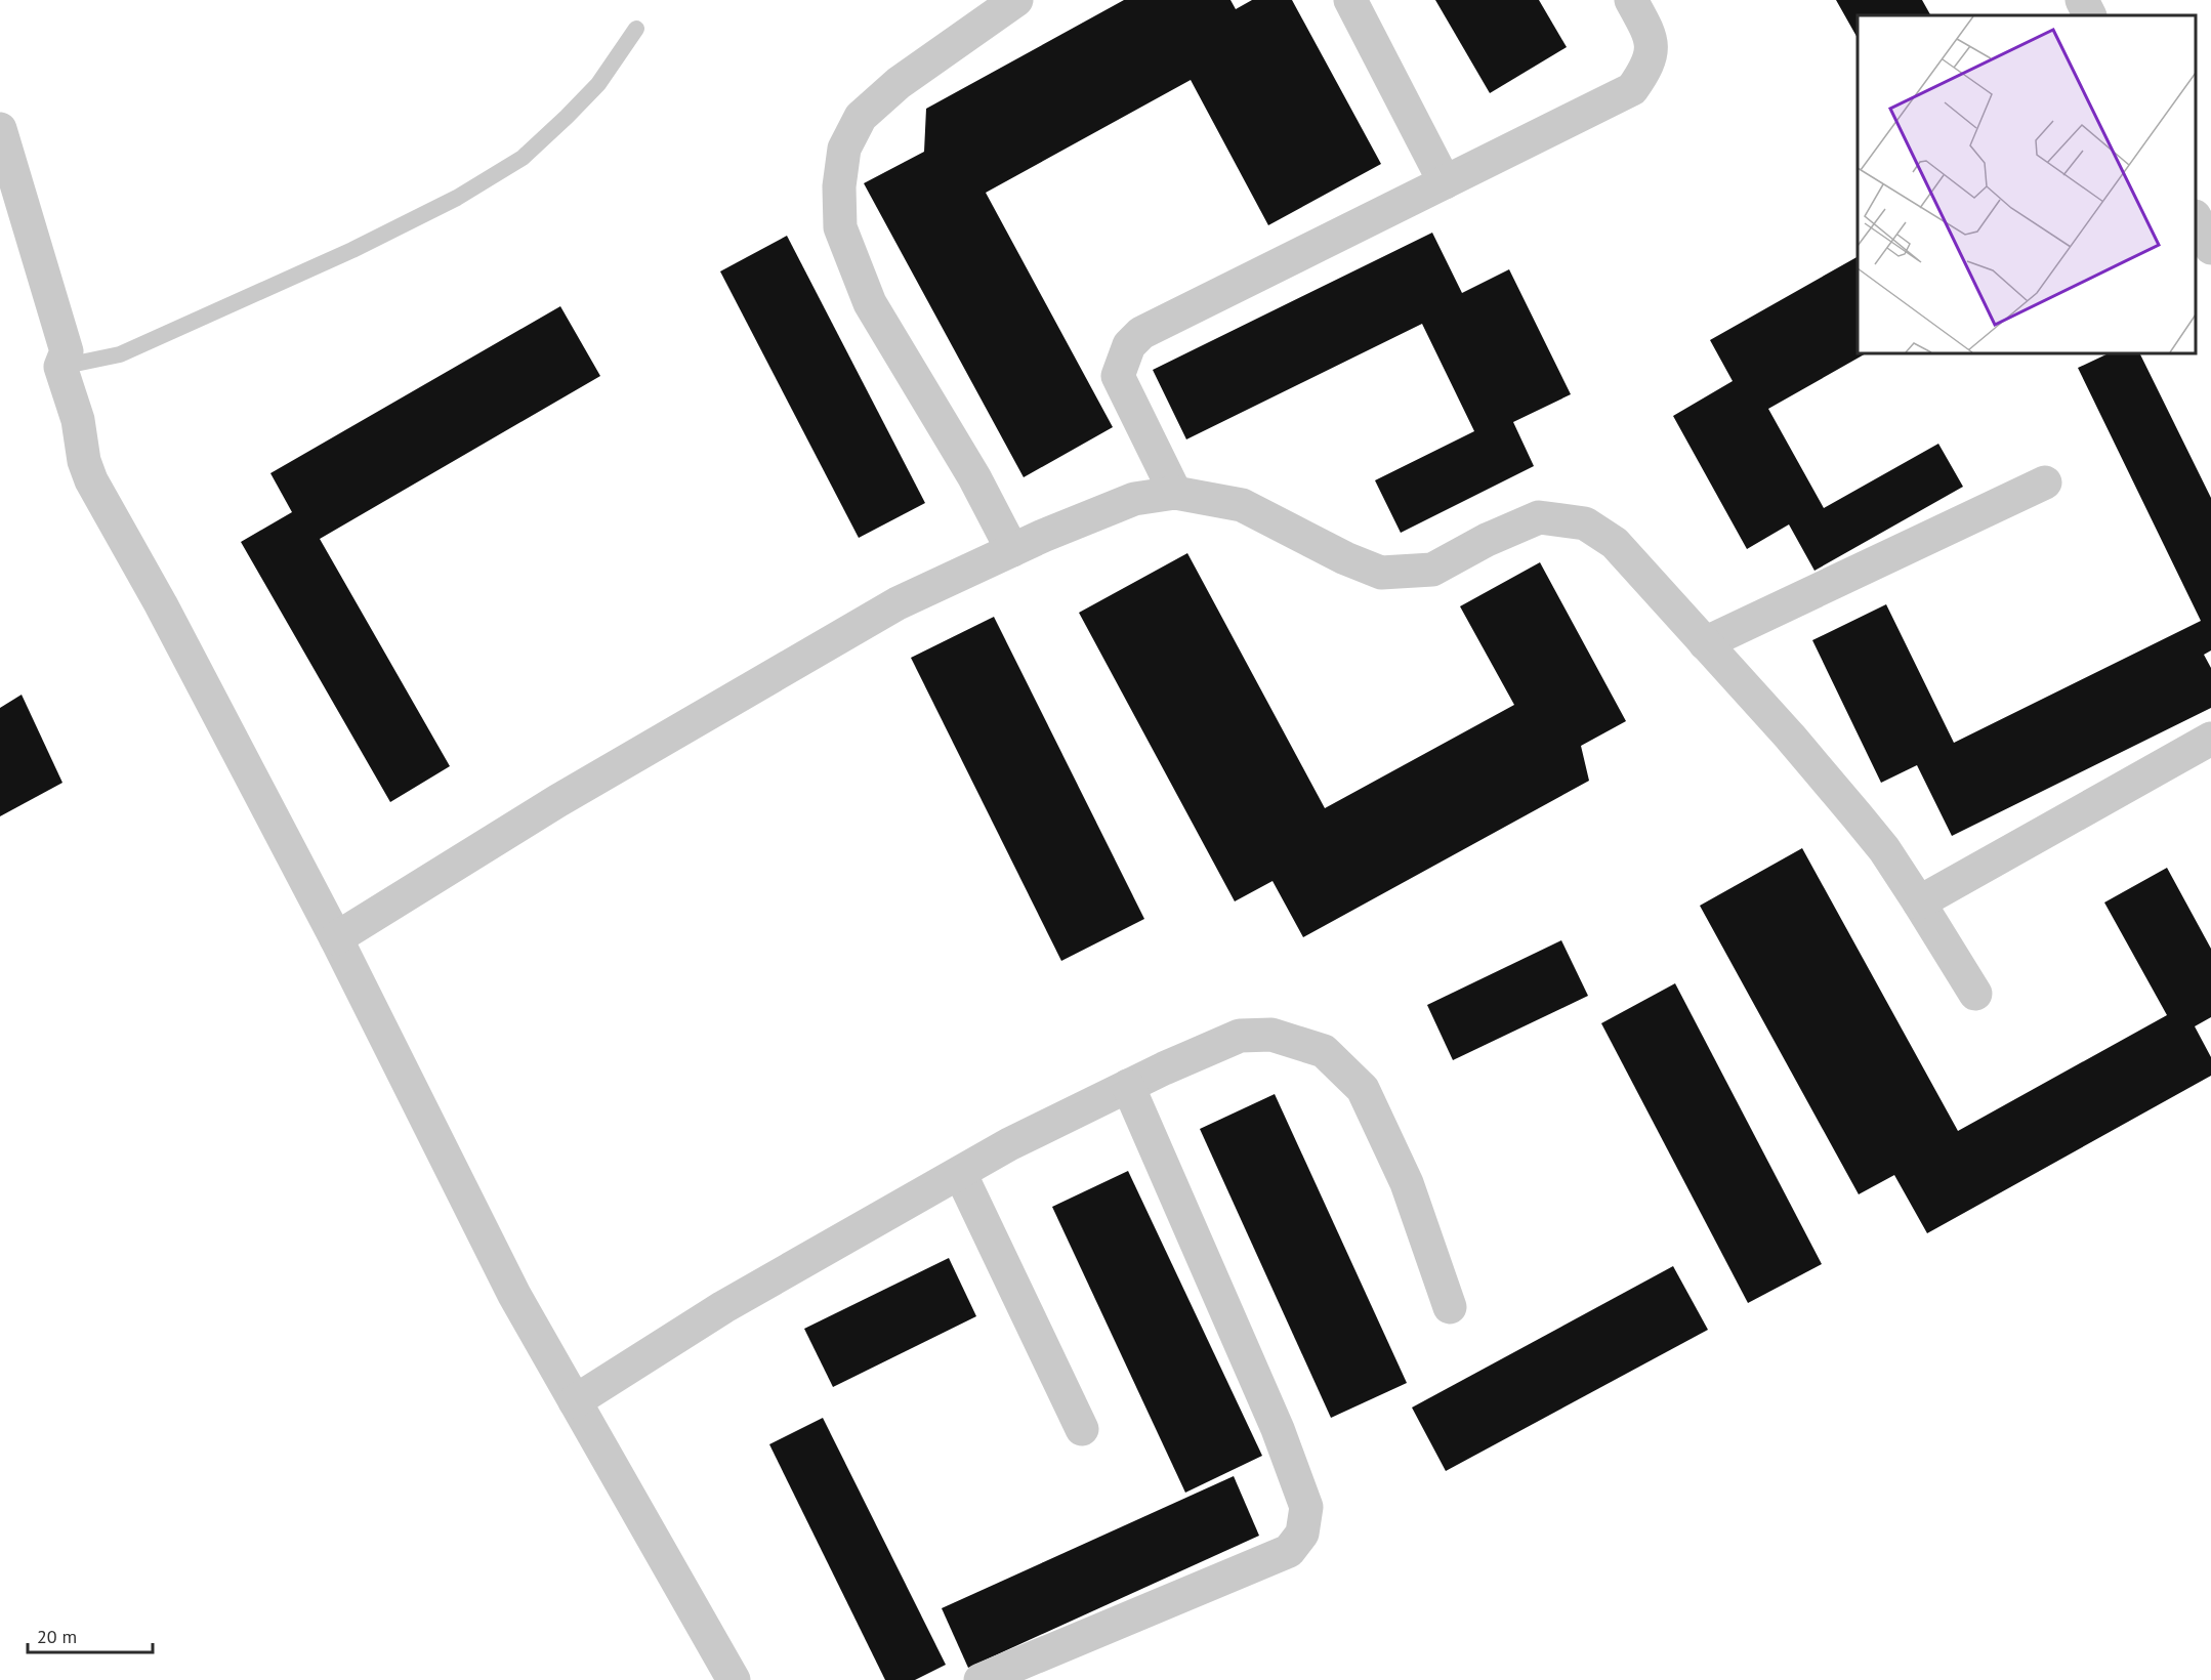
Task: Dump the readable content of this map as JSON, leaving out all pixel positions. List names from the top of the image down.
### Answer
{
  "scale_bar": "20 m"
}
